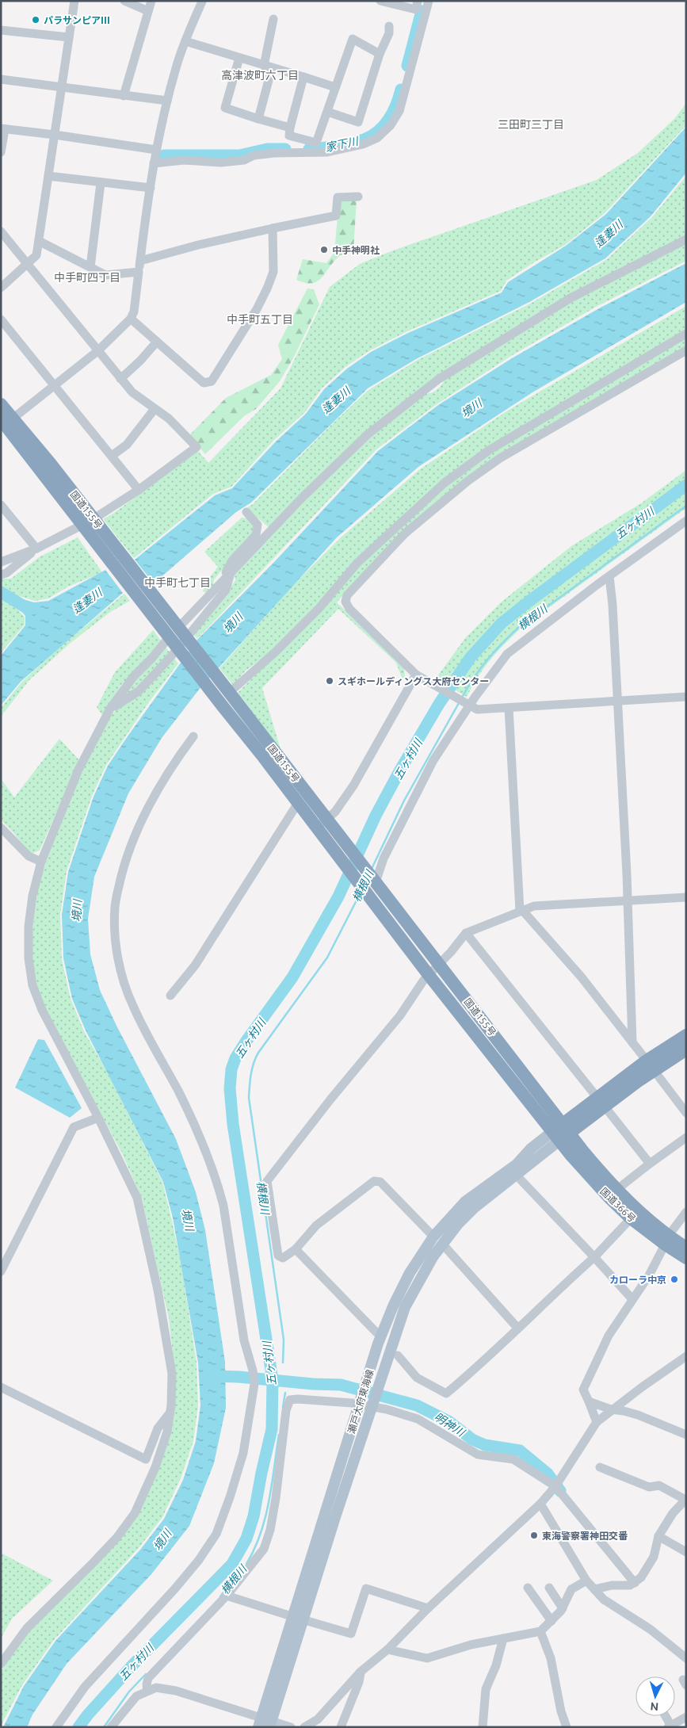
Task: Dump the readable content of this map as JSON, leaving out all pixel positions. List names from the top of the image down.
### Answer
{
  "streets": {
    "highway": ["国道155号", "国道366号"],
    "main road": ["瀬戸大府東海線"]
  },
  "crossings": [
    ["国道155号", "国道366号"],
    ["国道155号", "瀬戸大府東海線"],
    ["国道366号", "瀬戸大府東海線"]
  ],
  "districts": [
    "高津波町六丁目",
    "三田町三丁目",
    "中手町四丁目",
    "中手町五丁目",
    "中手町七丁目"
  ],
  "water": [
    "家下川",
    "逢妻川",
    "境川",
    "五ヶ村川",
    "横根川",
    "明神川"
  ],
  "places": [
    "パラサンピアⅢ",
    "中手神明社",
    "スギホールディングス大府センター",
    "カローラ中京",
    "東海警察署神田交番"
  ],
  "north": "bottom"
}
